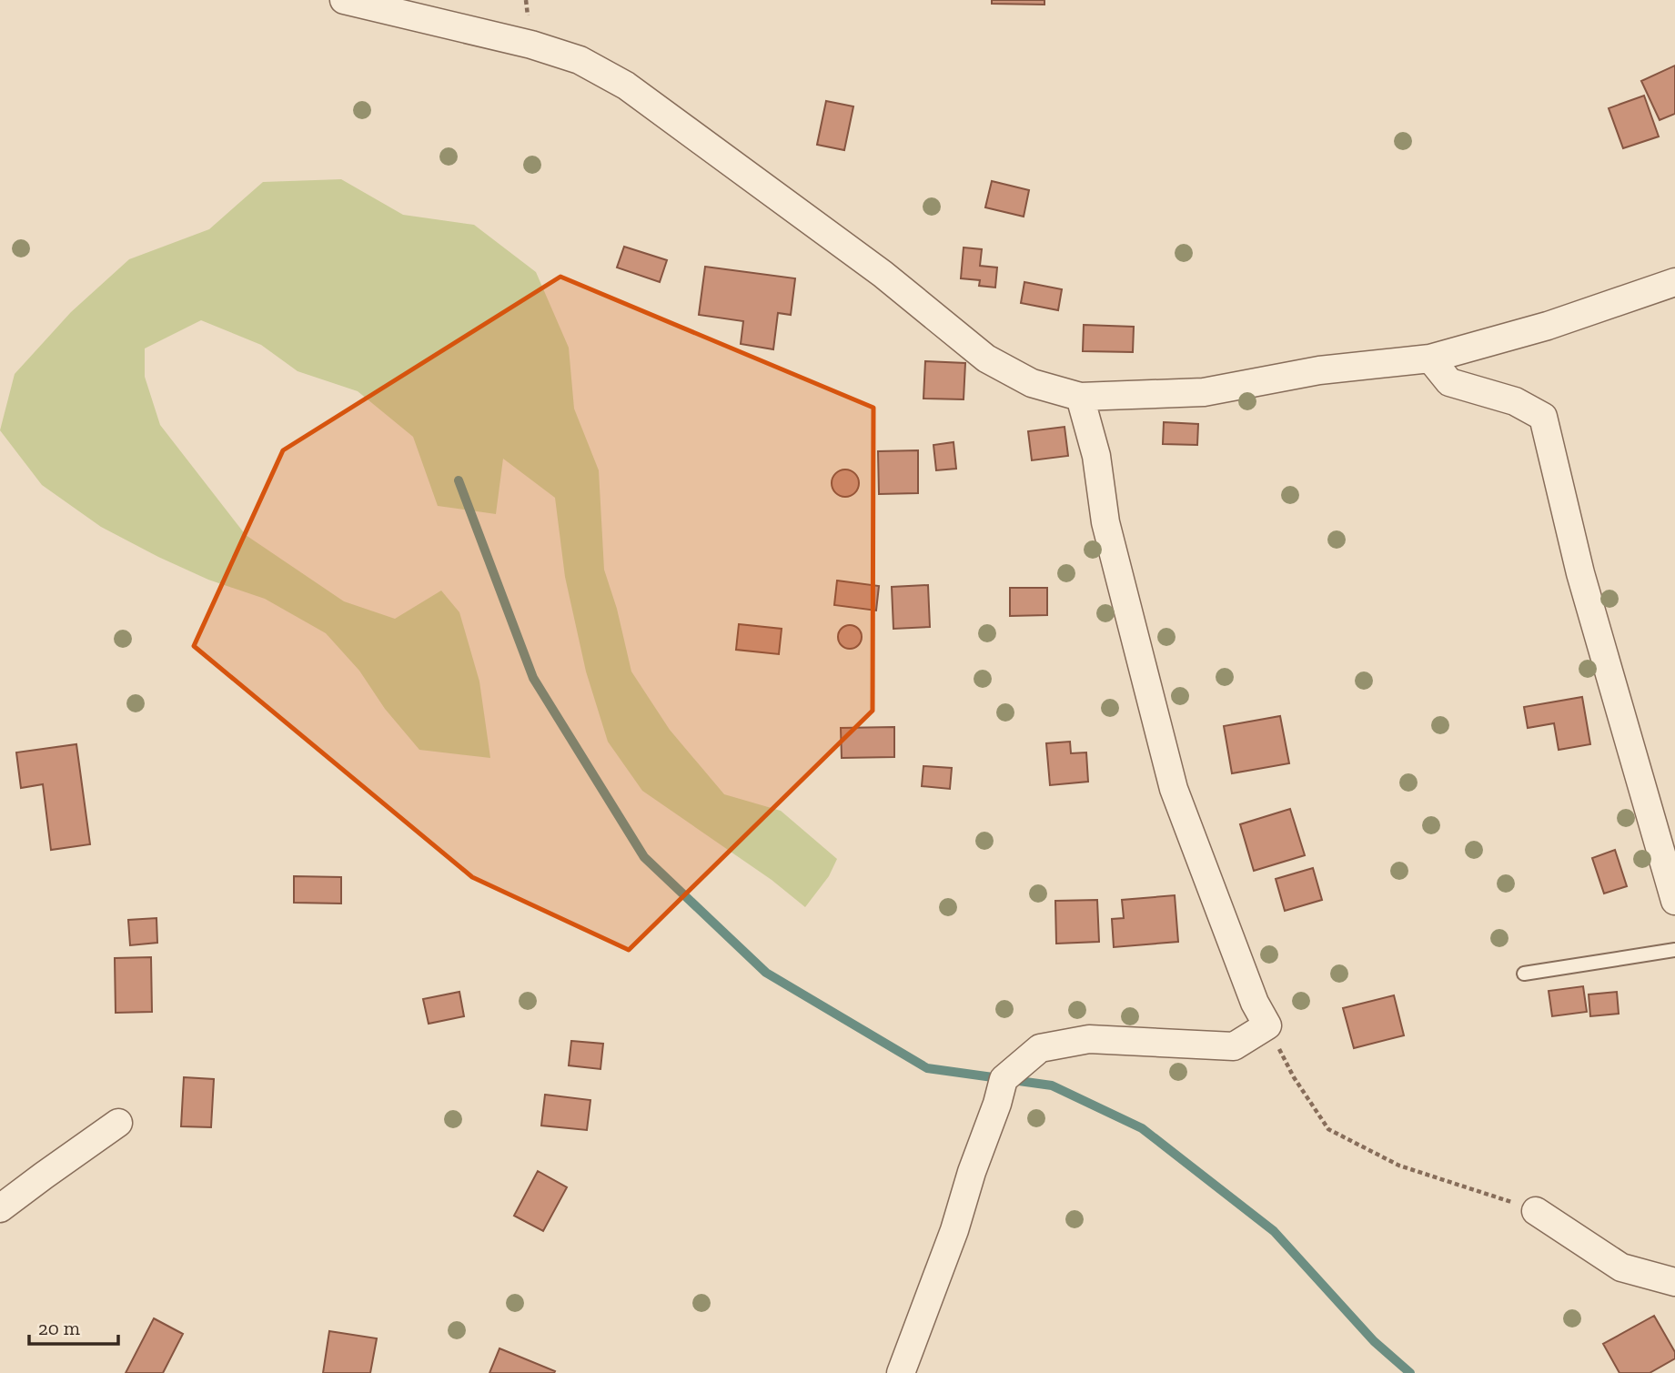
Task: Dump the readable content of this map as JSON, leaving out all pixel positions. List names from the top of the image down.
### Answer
{
  "scale_bar": "20 m"
}
